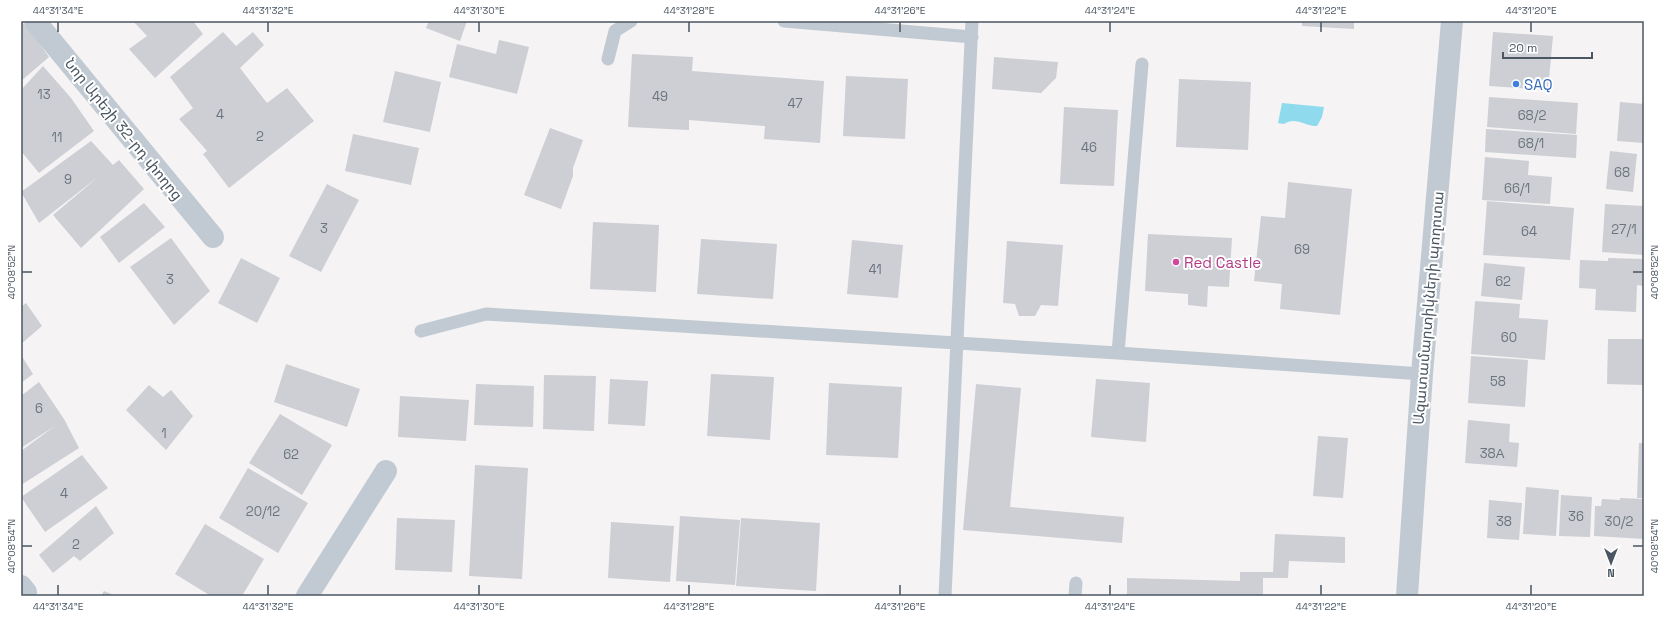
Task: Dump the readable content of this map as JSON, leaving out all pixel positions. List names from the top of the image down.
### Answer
{
  "streets": {
    "street": ["Նոր Արեշի 32-րդ փողոց", "Ազատամարտիկների պողոտա"]
  },
  "places": ["SAQ", "Red Castle"],
  "house_numbers": [
    "13",
    "49",
    "47",
    "4",
    "68/2",
    "2",
    "11",
    "68/1",
    "46",
    "68",
    "9",
    "66/1",
    "3",
    "27/1",
    "64",
    "69",
    "41",
    "3",
    "62",
    "60",
    "58",
    "6",
    "1",
    "38А",
    "62",
    "4",
    "20/12",
    "36",
    "38",
    "30/2",
    "2"
  ],
  "scale_bar": "20 m",
  "north": "bottom",
  "coordinates": [
    "44°31'34\"E",
    "44°31'32\"E",
    "44°31'30\"E",
    "44°31'28\"E",
    "44°31'26\"E",
    "44°31'24\"E",
    "44°31'22\"E",
    "44°31'20\"E",
    "40°08'52\"N",
    "40°08'54\"N"
  ]
}
